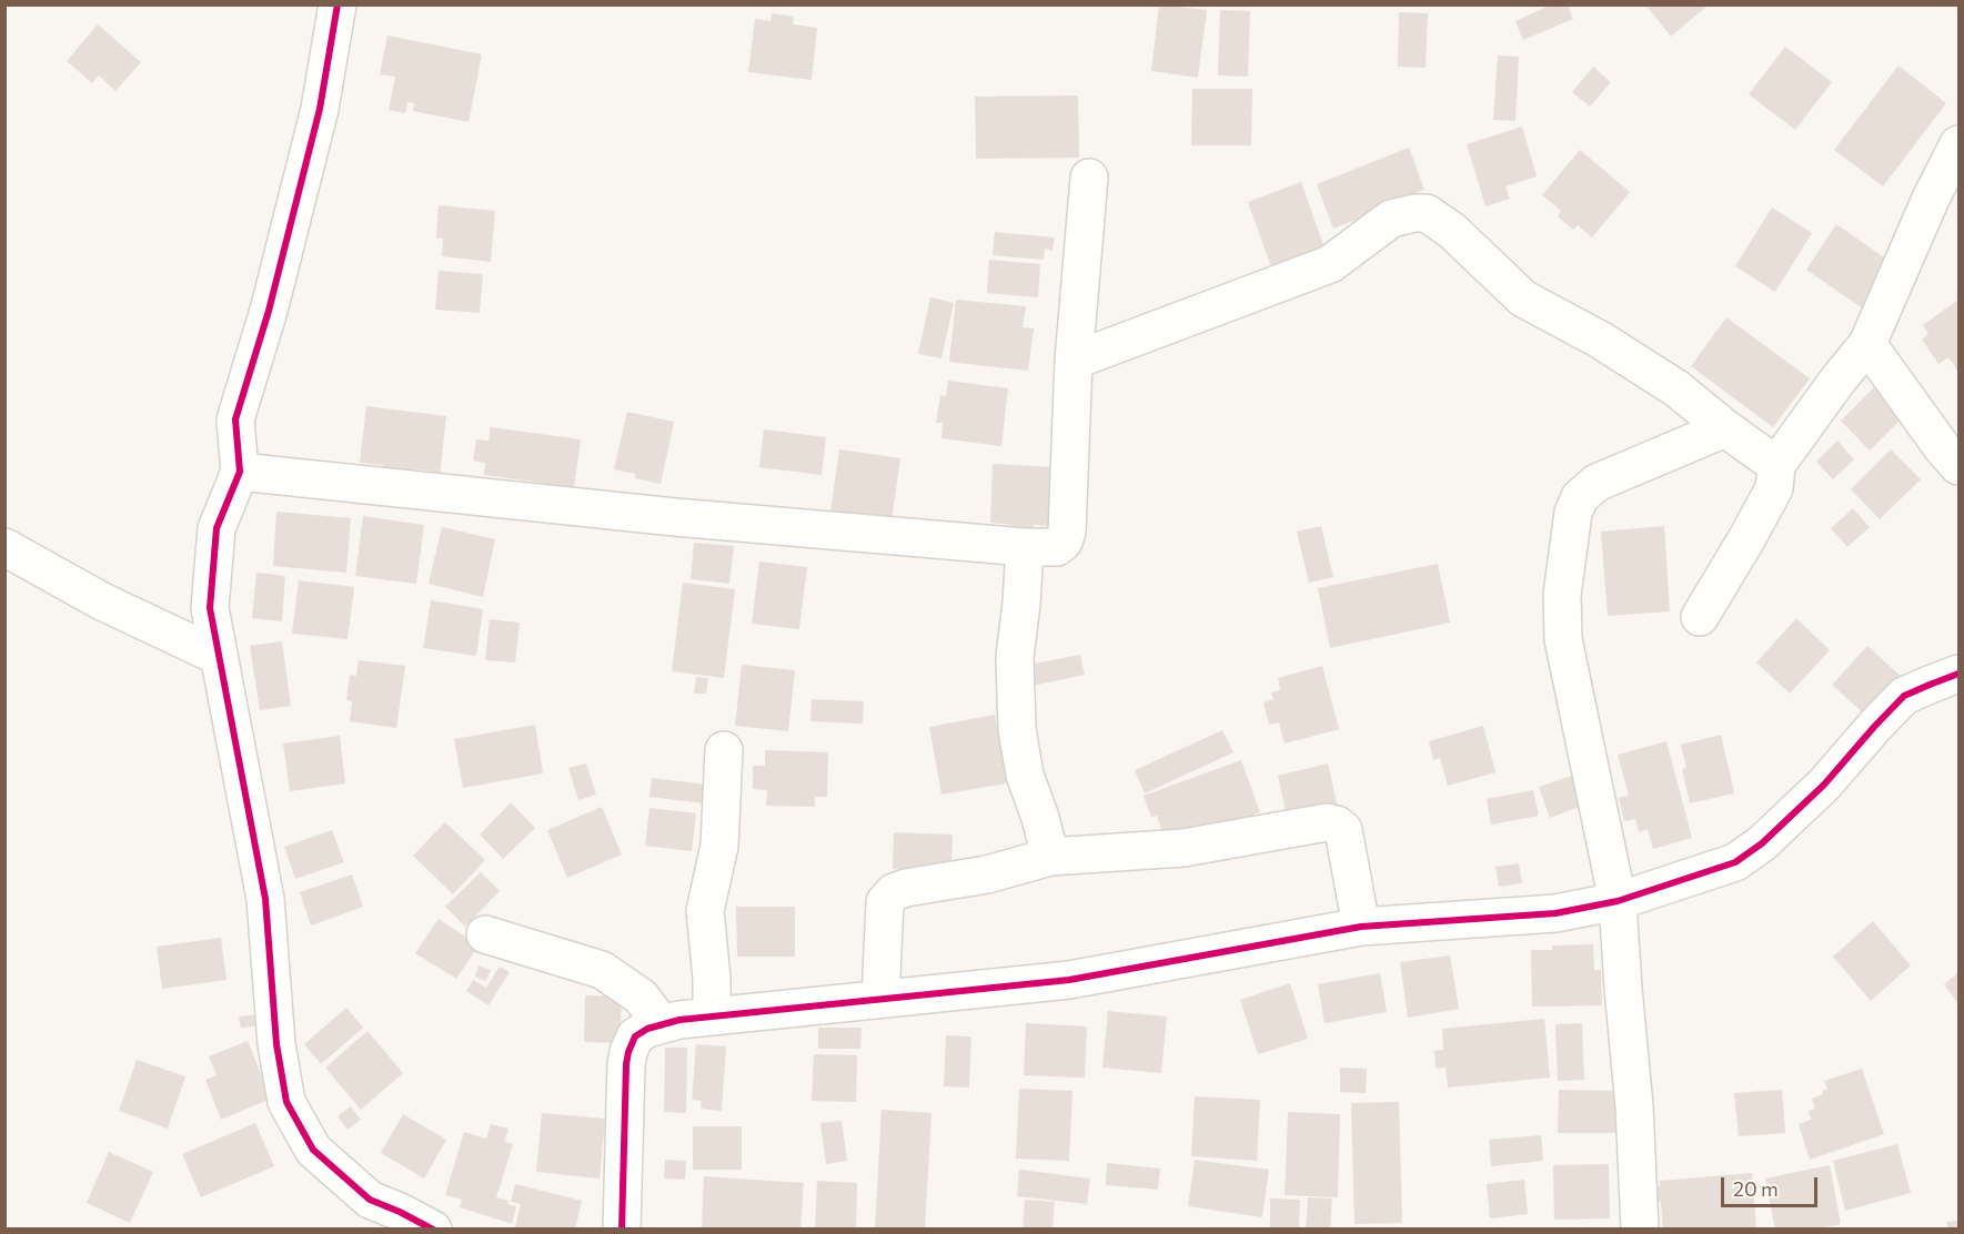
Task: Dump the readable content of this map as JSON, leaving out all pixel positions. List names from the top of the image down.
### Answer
{
  "scale_bar": "20 m"
}
